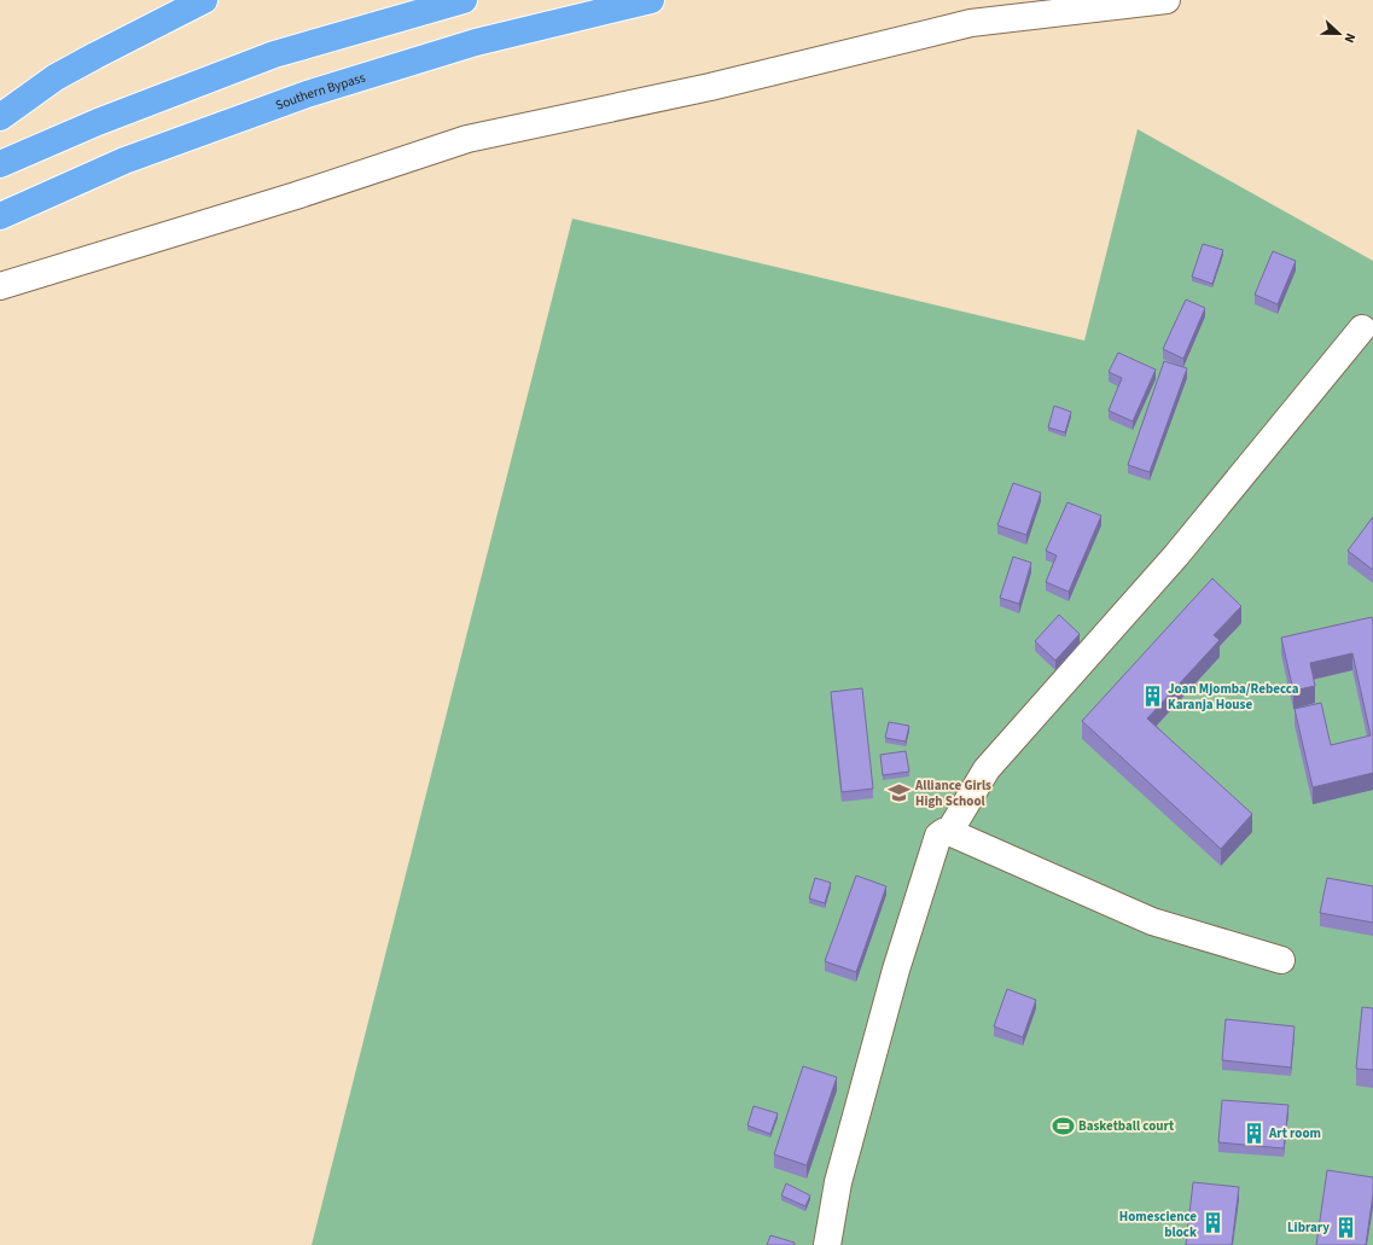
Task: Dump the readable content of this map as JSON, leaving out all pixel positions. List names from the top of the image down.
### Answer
{
  "streets": {
    "highway": ["Southern Bypass"]
  },
  "places": {
    "building": [
      "Joan Mjomba/Rebecca Karanja House",
      "Art room",
      "Homescience block",
      "Library"
    ],
    "school or university": ["Alliance Girls High School"],
    "sports": ["Basketball court"]
  },
  "north": "right"
}
